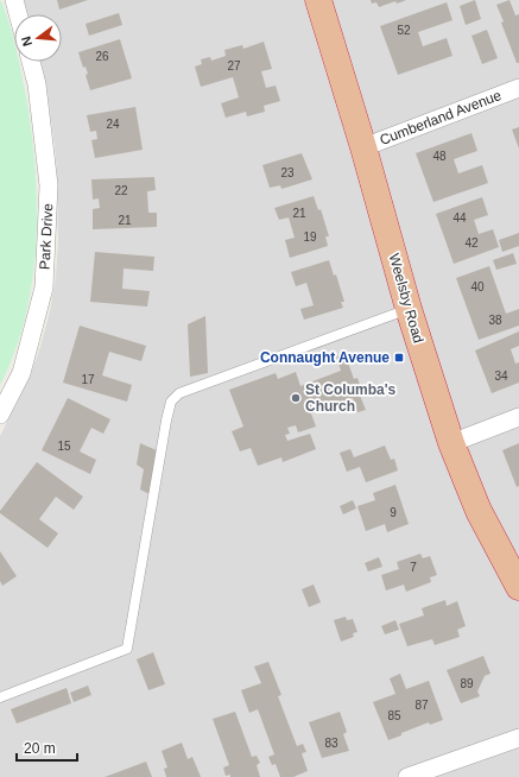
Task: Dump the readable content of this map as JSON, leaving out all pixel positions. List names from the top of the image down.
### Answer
{
  "streets": {
    "highway": ["Weelsby Road"],
    "street": ["Cumberland Avenue", "Park Drive"]
  },
  "crossings": [
    ["Cumberland Avenue", "Weelsby Road"]
  ],
  "places": {
    "transit": ["Connaught Avenue"],
    "other": ["St Columba's Church"]
  },
  "house_numbers": [
    "52",
    "26",
    "27",
    "24",
    "48",
    "23",
    "22",
    "21",
    "44",
    "21",
    "19",
    "42",
    "40",
    "38",
    "34",
    "17",
    "15",
    "9",
    "7",
    "89",
    "87",
    "85",
    "83"
  ],
  "scale_bar": "20 m",
  "north": "left"
}
